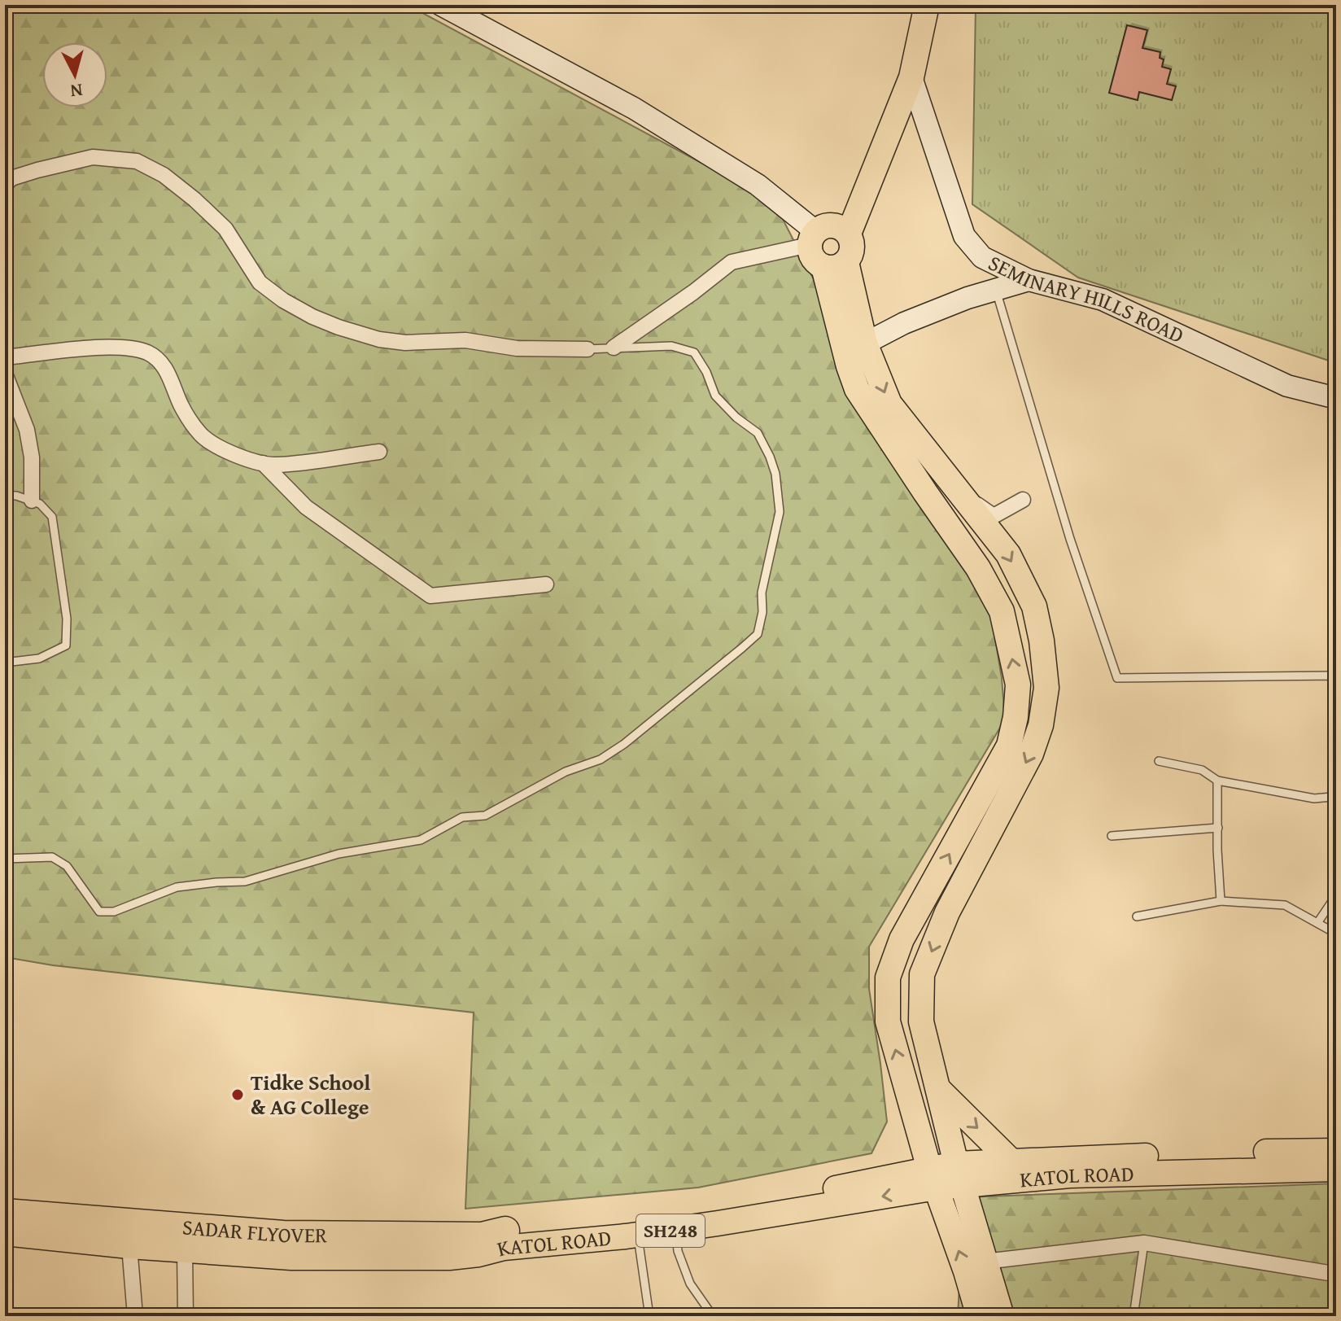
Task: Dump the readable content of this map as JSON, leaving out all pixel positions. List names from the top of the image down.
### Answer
{
  "streets": {
    "highway": ["SADAR FLYOVER"],
    "main road": ["KATOL ROAD", "SH248"],
    "street": ["SEMINARY HILLS ROAD"]
  },
  "crossings": [
    ["KATOL ROAD", "SADAR FLYOVER"]
  ],
  "places": ["Tidke School & AG College"],
  "north": "bottom"
}
